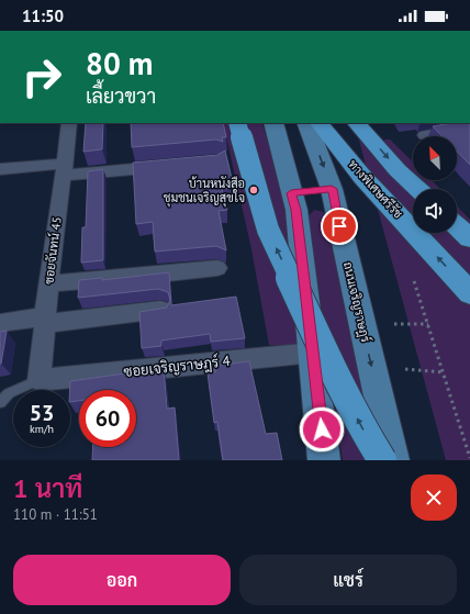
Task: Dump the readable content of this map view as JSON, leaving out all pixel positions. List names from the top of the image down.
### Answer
{
  "streets": {
    "highway": ["ทางพิเศษศรีรัช"],
    "main road": ["ถนนเจริญราษฎร์"],
    "street": ["ซอยจันทน์ 45", "ซอยเจริญราษฎร์ 4"]
  },
  "crossings": [
    ["ซอยจันทน์ 45", "ซอยเจริญราษฎร์ 4"]
  ],
  "places": ["บ้านหนังสือ ชุมชนเจริญสุขใจ"],
  "north": "top left",
  "page": {
    "status": "11:50",
    "turn": ["80 m", "เลี้ยวขวา"],
    "speed": "53 km/h",
    "limit": "60",
    "heading": ["1 นาที", "110 m · 11:51"],
    "buttons": ["ออก", "แชร์"]
  }
}
